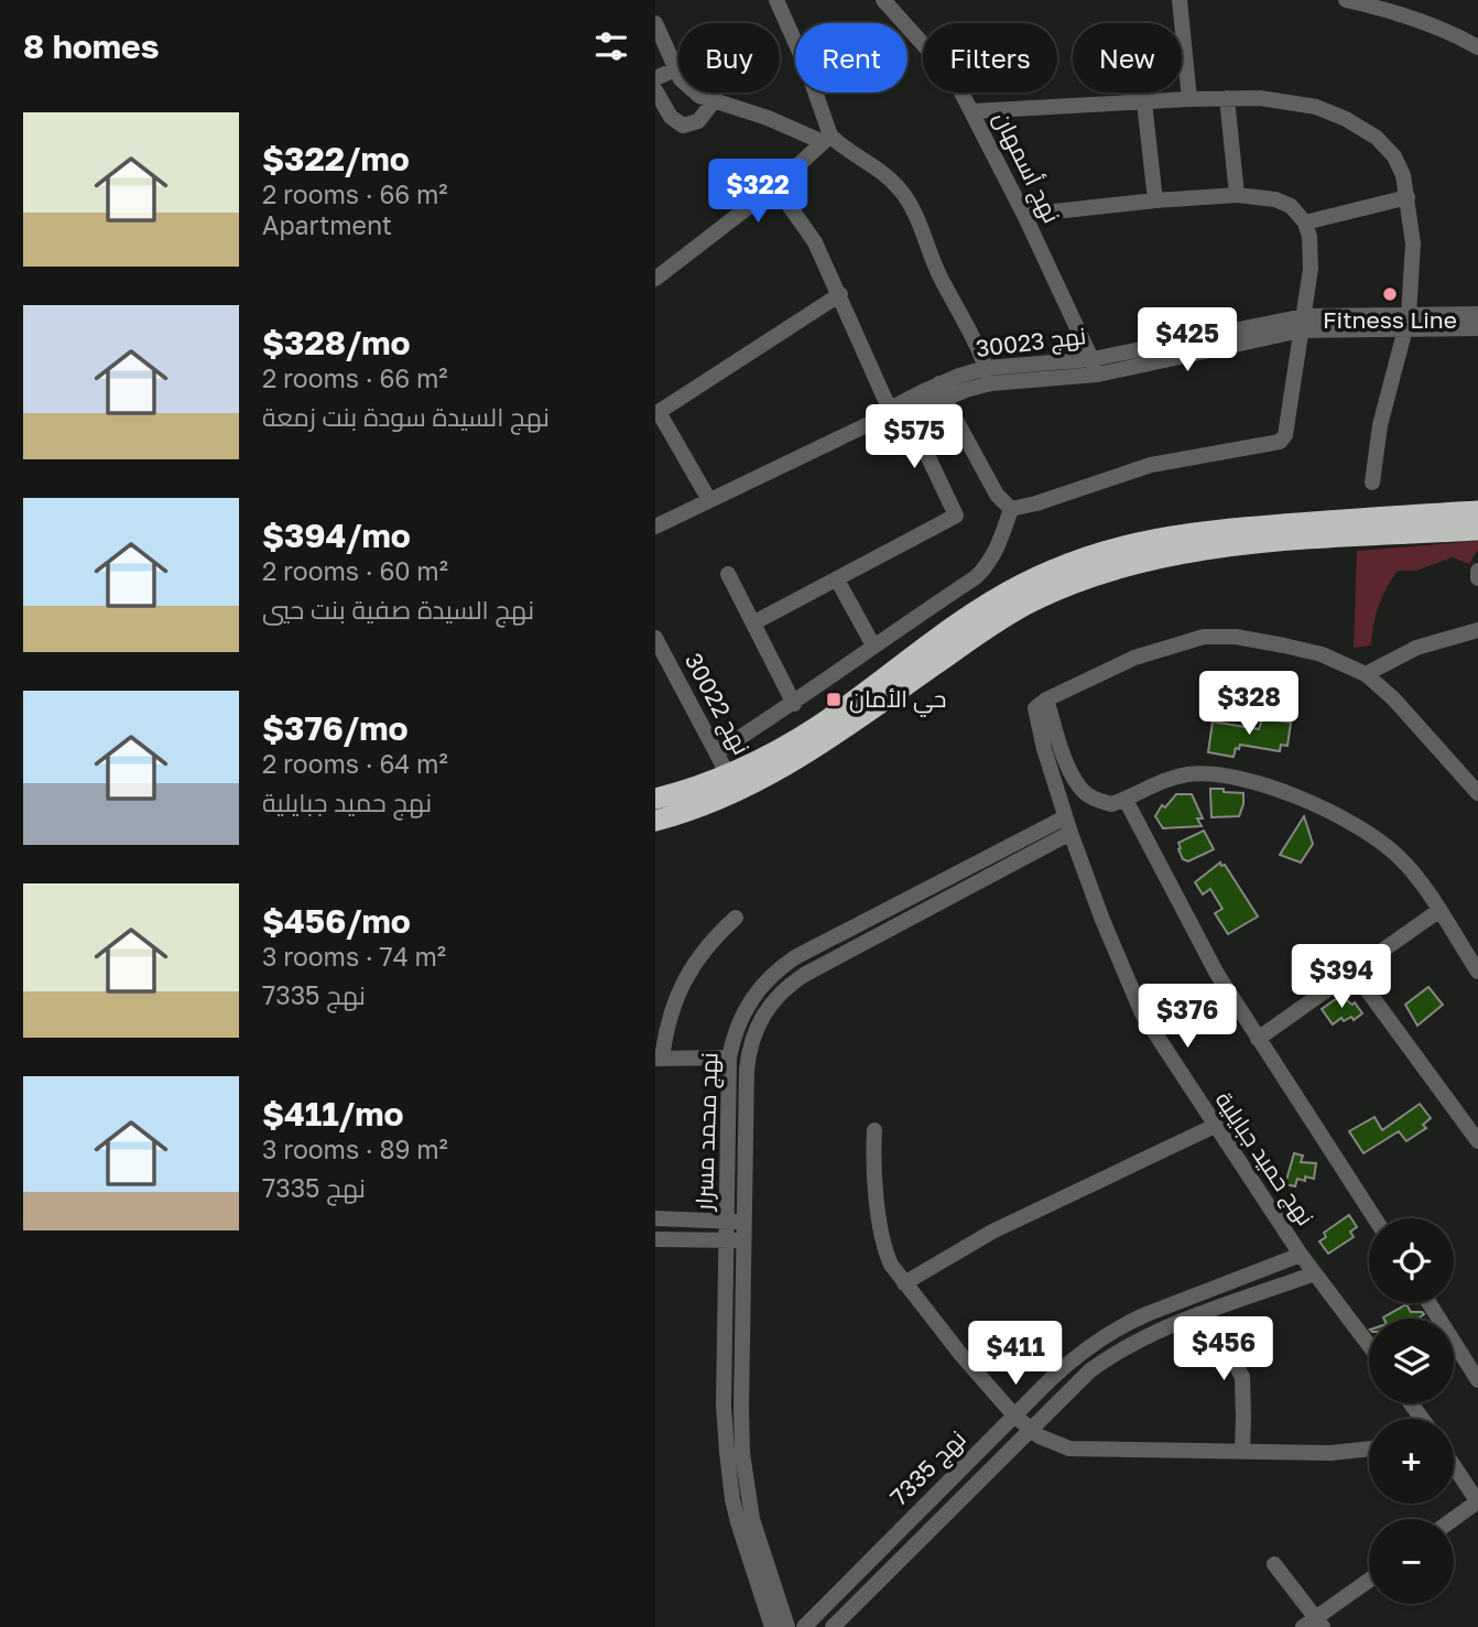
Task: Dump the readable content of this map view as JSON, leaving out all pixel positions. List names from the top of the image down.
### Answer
{
  "streets": {
    "street": [
      "نهج أسمهان",
      "نهج 30023",
      "نهج 30022",
      "نهج محمد مسرار",
      "نهج حميد جبايلية",
      "نهج 7335"
    ]
  },
  "crossings": [
    ["نهج أسمهان", "نهج 30023"],
    ["نهج محمد مسرار", "نهج حميد جبايلية"],
    ["نهج حميد جبايلية", "نهج 7335"]
  ],
  "places": {
    "other": ["Fitness Line"],
    "transit": ["حي الأمان"]
  },
  "page": {
    "heading": "8 homes",
    "chip": [
      "Buy",
      "Rent",
      "Filters",
      "New"
    ],
    "list": [
      {
        "name": "$322/mo",
        "note": "2 rooms · 66 m² · Apartment"
      },
      {
        "name": "$328/mo",
        "note": "2 rooms · 66 m² · نهج السيدة سودة بنت زمعة"
      },
      {
        "name": "$394/mo",
        "note": "2 rooms · 60 m² · نهج السيدة صفية بنت حيي"
      },
      {
        "name": "$376/mo",
        "note": "2 rooms · 64 m² · نهج حميد جبايلية"
      },
      {
        "name": "$456/mo",
        "note": "3 rooms · 74 m² · نهج 7335"
      },
      {
        "name": "$411/mo",
        "note": "3 rooms · 89 m² · نهج 7335"
      }
    ],
    "price": [
      "$322",
      "$425",
      "$575",
      "$328",
      "$394",
      "$376",
      "$456",
      "$411"
    ],
    "map_buttons": ["+", "−"]
  }
}
